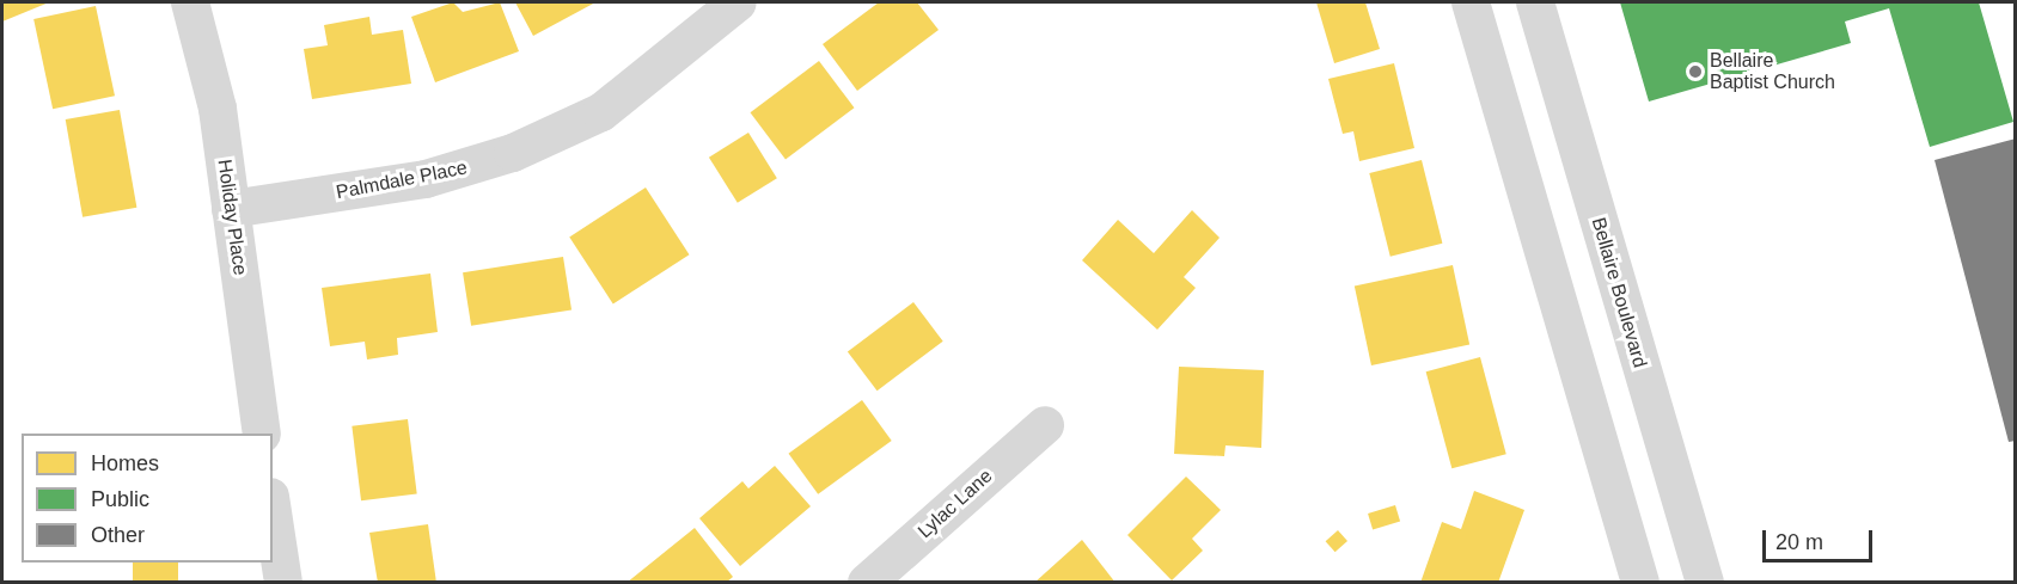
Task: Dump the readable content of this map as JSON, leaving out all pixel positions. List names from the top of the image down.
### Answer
{
  "streets": {
    "street": [
      "Palmdale Place",
      "Holiday Place",
      "Bellaire Boulevard",
      "Lylac Lane"
    ]
  },
  "crossings": [
    ["Palmdale Place", "Holiday Place"]
  ],
  "places": ["Bellaire Baptist Church"],
  "legend": ["Homes", "Public", "Other"],
  "scale_bar": "20 m"
}
